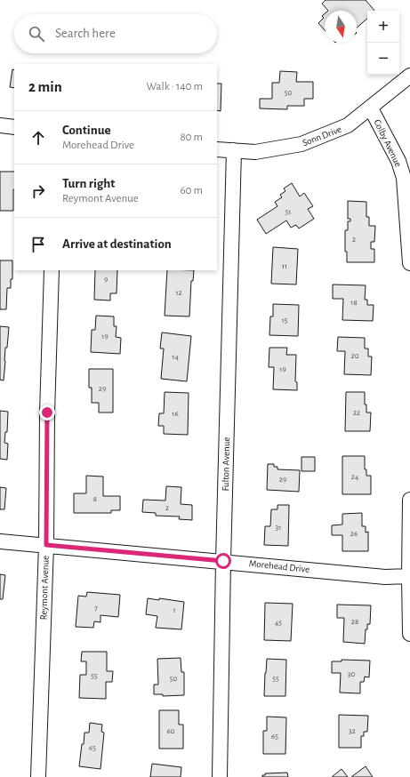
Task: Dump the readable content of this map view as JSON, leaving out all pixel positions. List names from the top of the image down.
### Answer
{
  "streets": {
    "street": [
      "Sonn Drive",
      "Colby Avenue",
      "Fulton Avenue",
      "Morehead Drive",
      "Reymont Avenue"
    ]
  },
  "crossings": [
    ["Sonn Drive", "Colby Avenue"],
    ["Sonn Drive", "Fulton Avenue"],
    ["Fulton Avenue", "Morehead Drive"],
    ["Morehead Drive", "Reymont Avenue"]
  ],
  "house_numbers": [
    "50",
    "51",
    "2",
    "11",
    "9",
    "12",
    "18",
    "15",
    "19",
    "20",
    "14",
    "19",
    "29",
    "22",
    "16",
    "24",
    "29",
    "8",
    "2",
    "31",
    "26",
    "7",
    "1",
    "28",
    "45",
    "30",
    "55",
    "50",
    "55",
    "60",
    "32",
    "65",
    "65"
  ],
  "north": "bottom",
  "page": {
    "map_buttons": ["+", "−"],
    "search": "Search here",
    "heading": ["2 min", "Walk · 140 m"],
    "list": [
      ["Continue", "Morehead Drive", "80 m"],
      ["Turn right", "Reymont Avenue", "60 m"],
      "Arrive at destination"
    ]
  }
}
